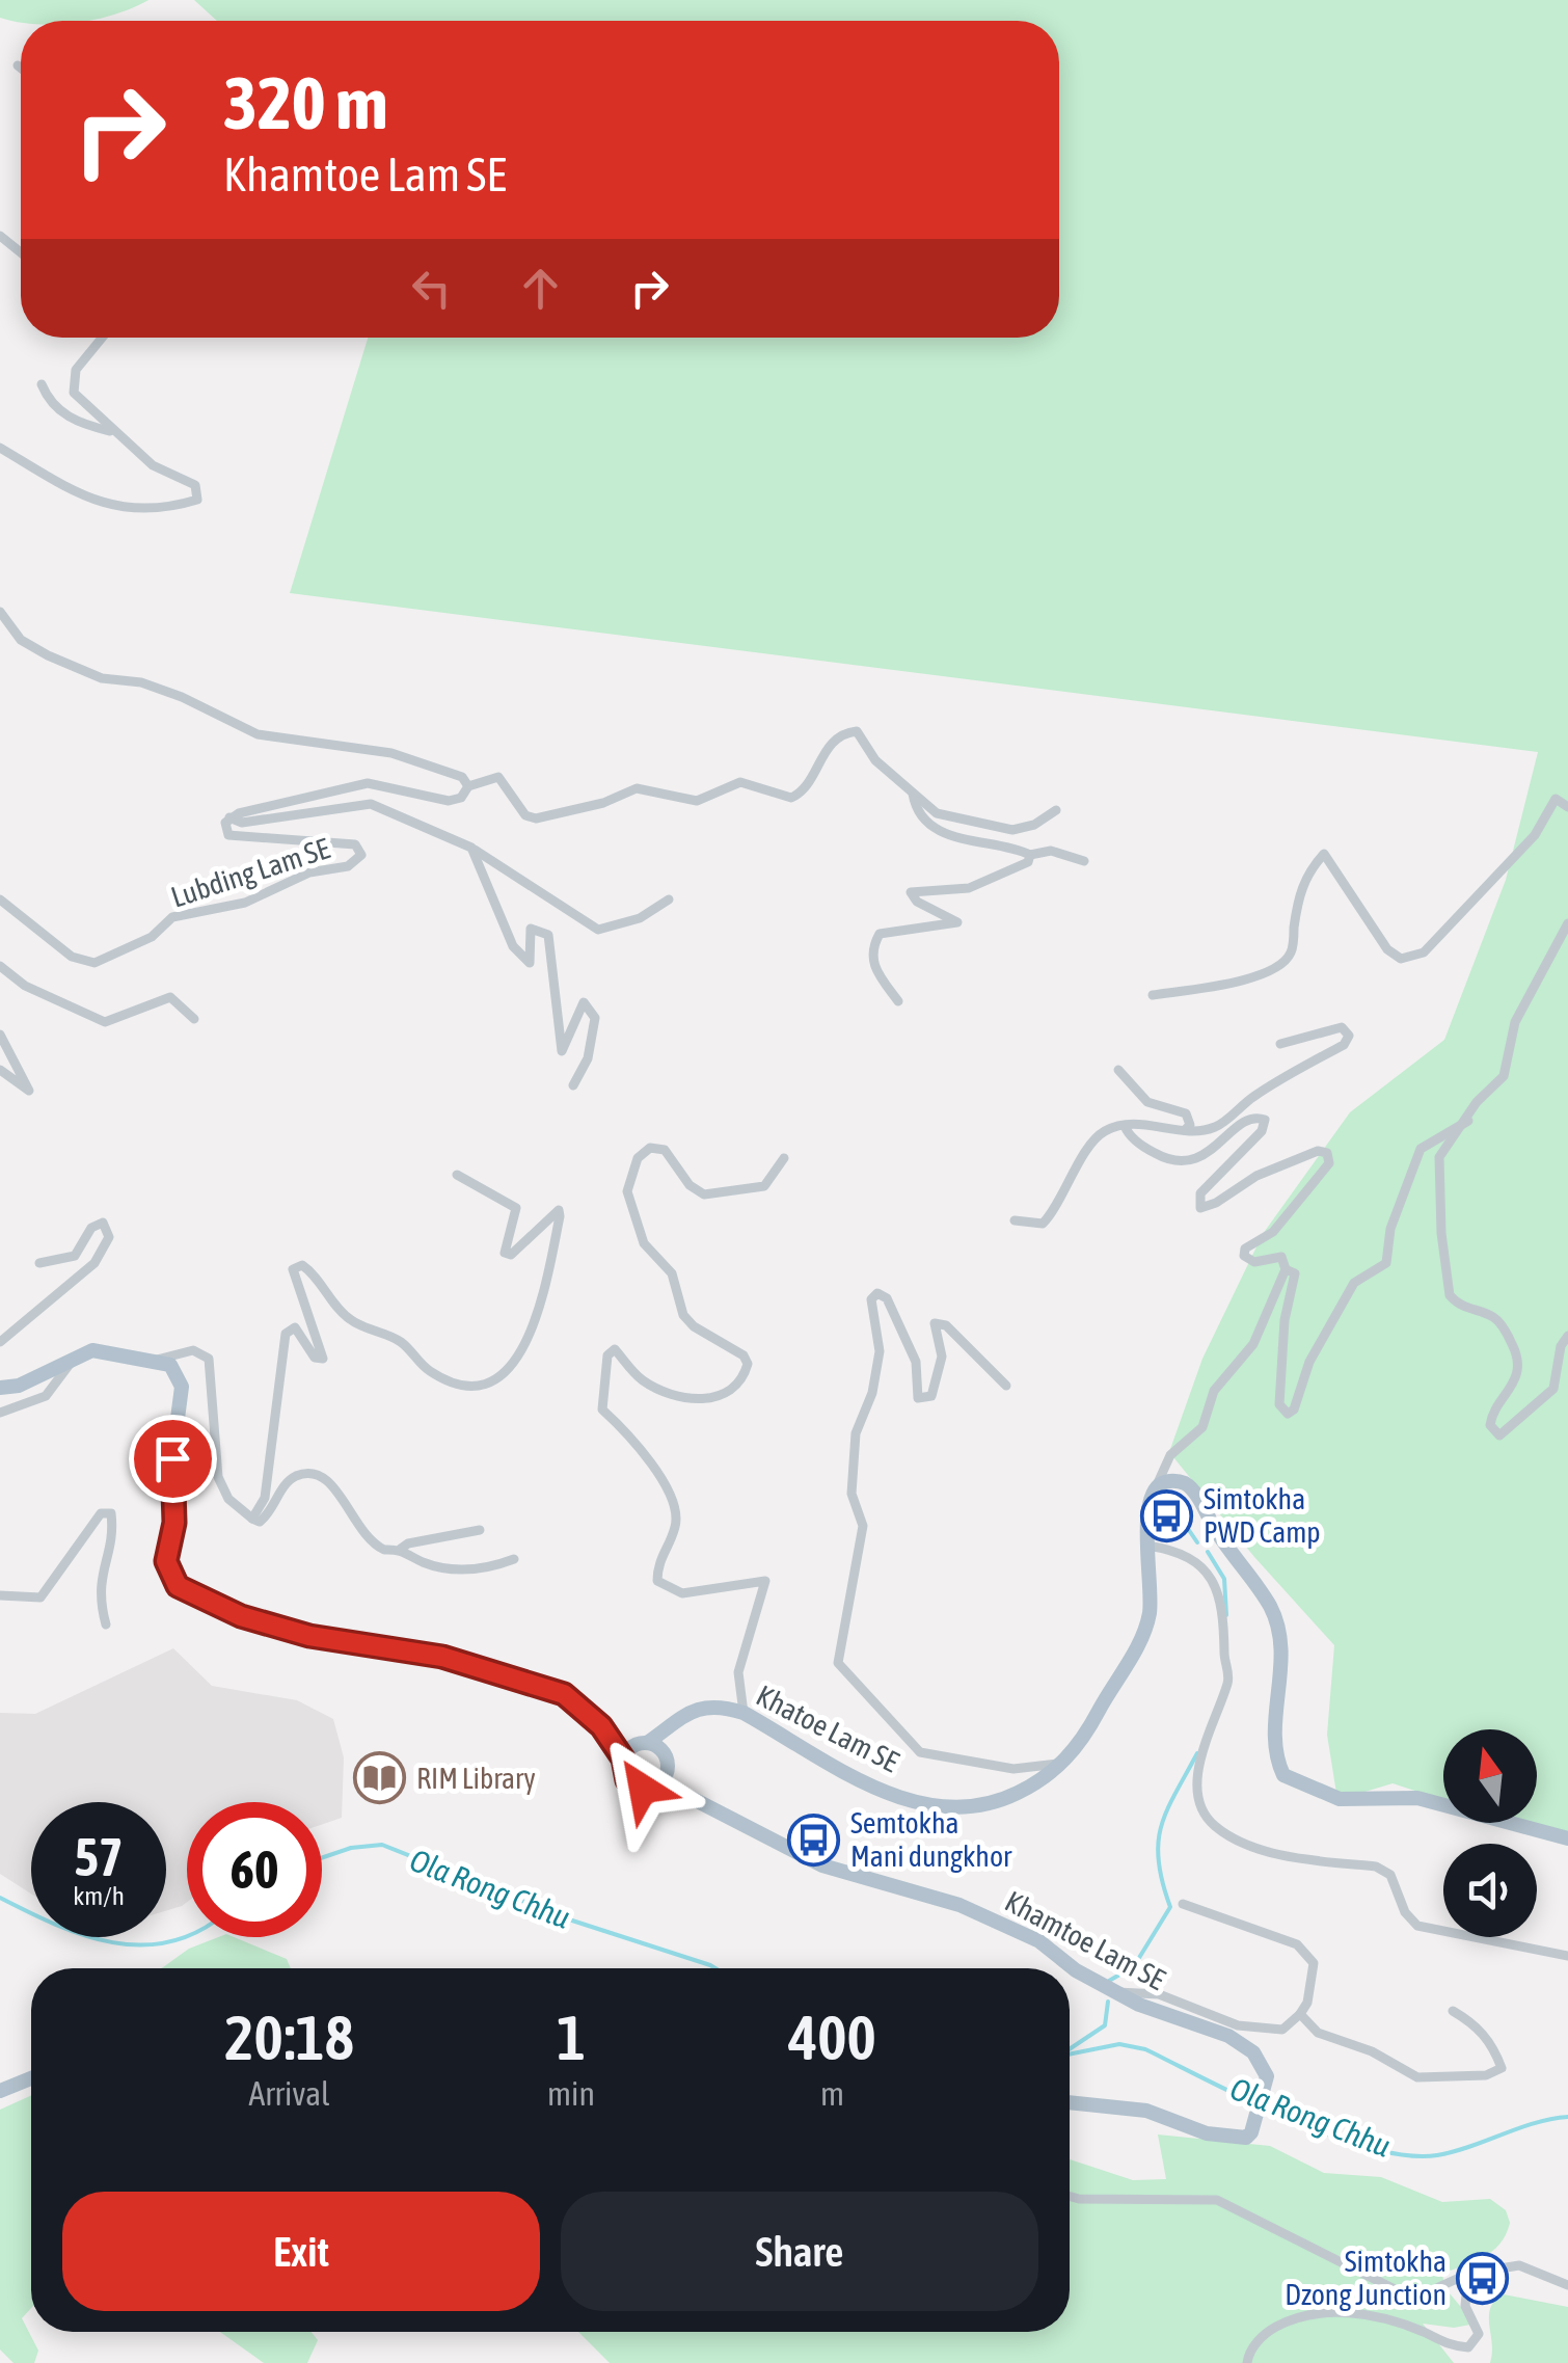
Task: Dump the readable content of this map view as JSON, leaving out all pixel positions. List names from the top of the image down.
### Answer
{
  "streets": {
    "main road": ["Khatoe Lam SE", "Khamtoe Lam SE"],
    "street": ["Lubding Lam SE"]
  },
  "crossings": [
    ["Khatoe Lam SE", "Khamtoe Lam SE"]
  ],
  "water": ["Ola Rong Chhu"],
  "places": {
    "bus stop": ["Simtokha PWD Camp", "Semtokha Mani dungkhor", "Simtokha Dzong Junction"],
    "library": ["RIM Library"]
  },
  "north": "top",
  "page": {
    "turn": ["320 m", "Khamtoe Lam SE"],
    "speed": "57 km/h",
    "limit": "60",
    "eta": [
      "20:18",
      "Arrival",
      "1",
      "min",
      "400",
      "m"
    ],
    "buttons": ["Exit", "Share"]
  }
}
